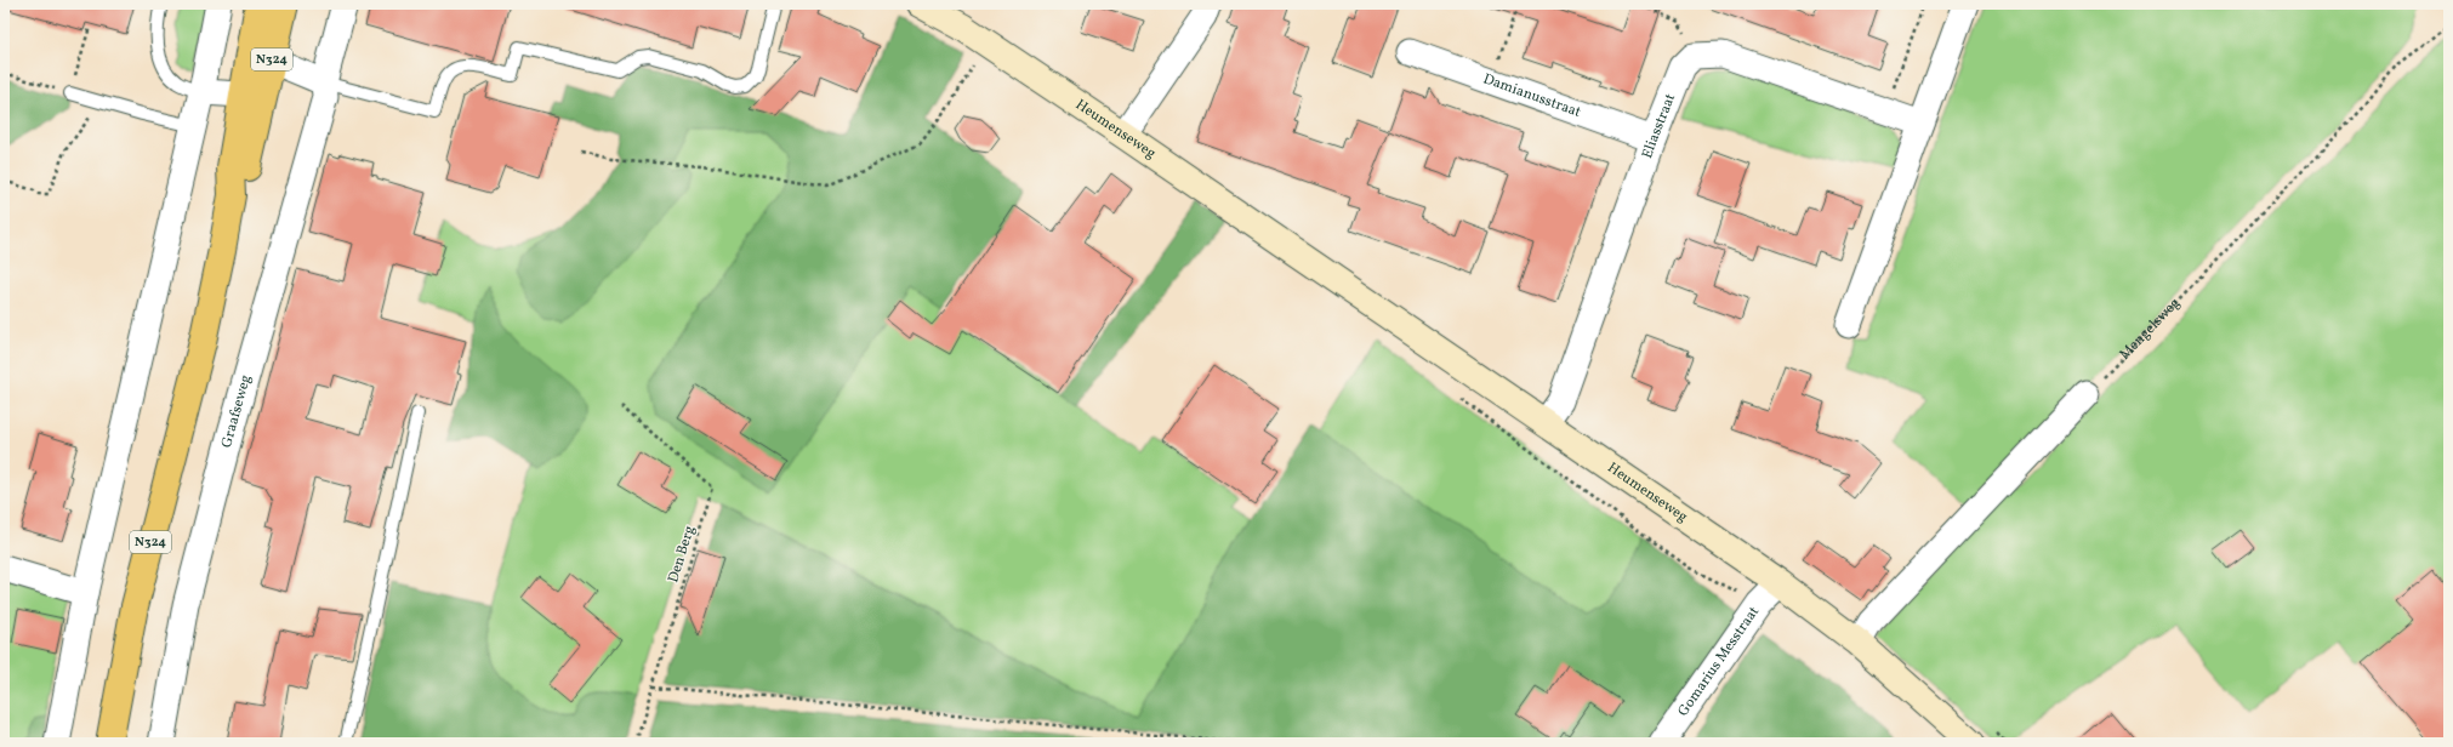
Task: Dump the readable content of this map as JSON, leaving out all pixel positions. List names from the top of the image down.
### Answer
{
  "streets": {
    "main road": ["N324"],
    "street": [
      "Damianusstraat",
      "Eliasstraat",
      "Heumenseweg",
      "Graafseweg",
      "Gomarius Messtraat"
    ],
    "path": ["Mengelsweg", "Den Berg"]
  },
  "crossings": [
    ["Damianusstraat", "Eliasstraat"],
    ["Eliasstraat", "Heumenseweg"],
    ["Heumenseweg", "Gomarius Messtraat"]
  ]
}
